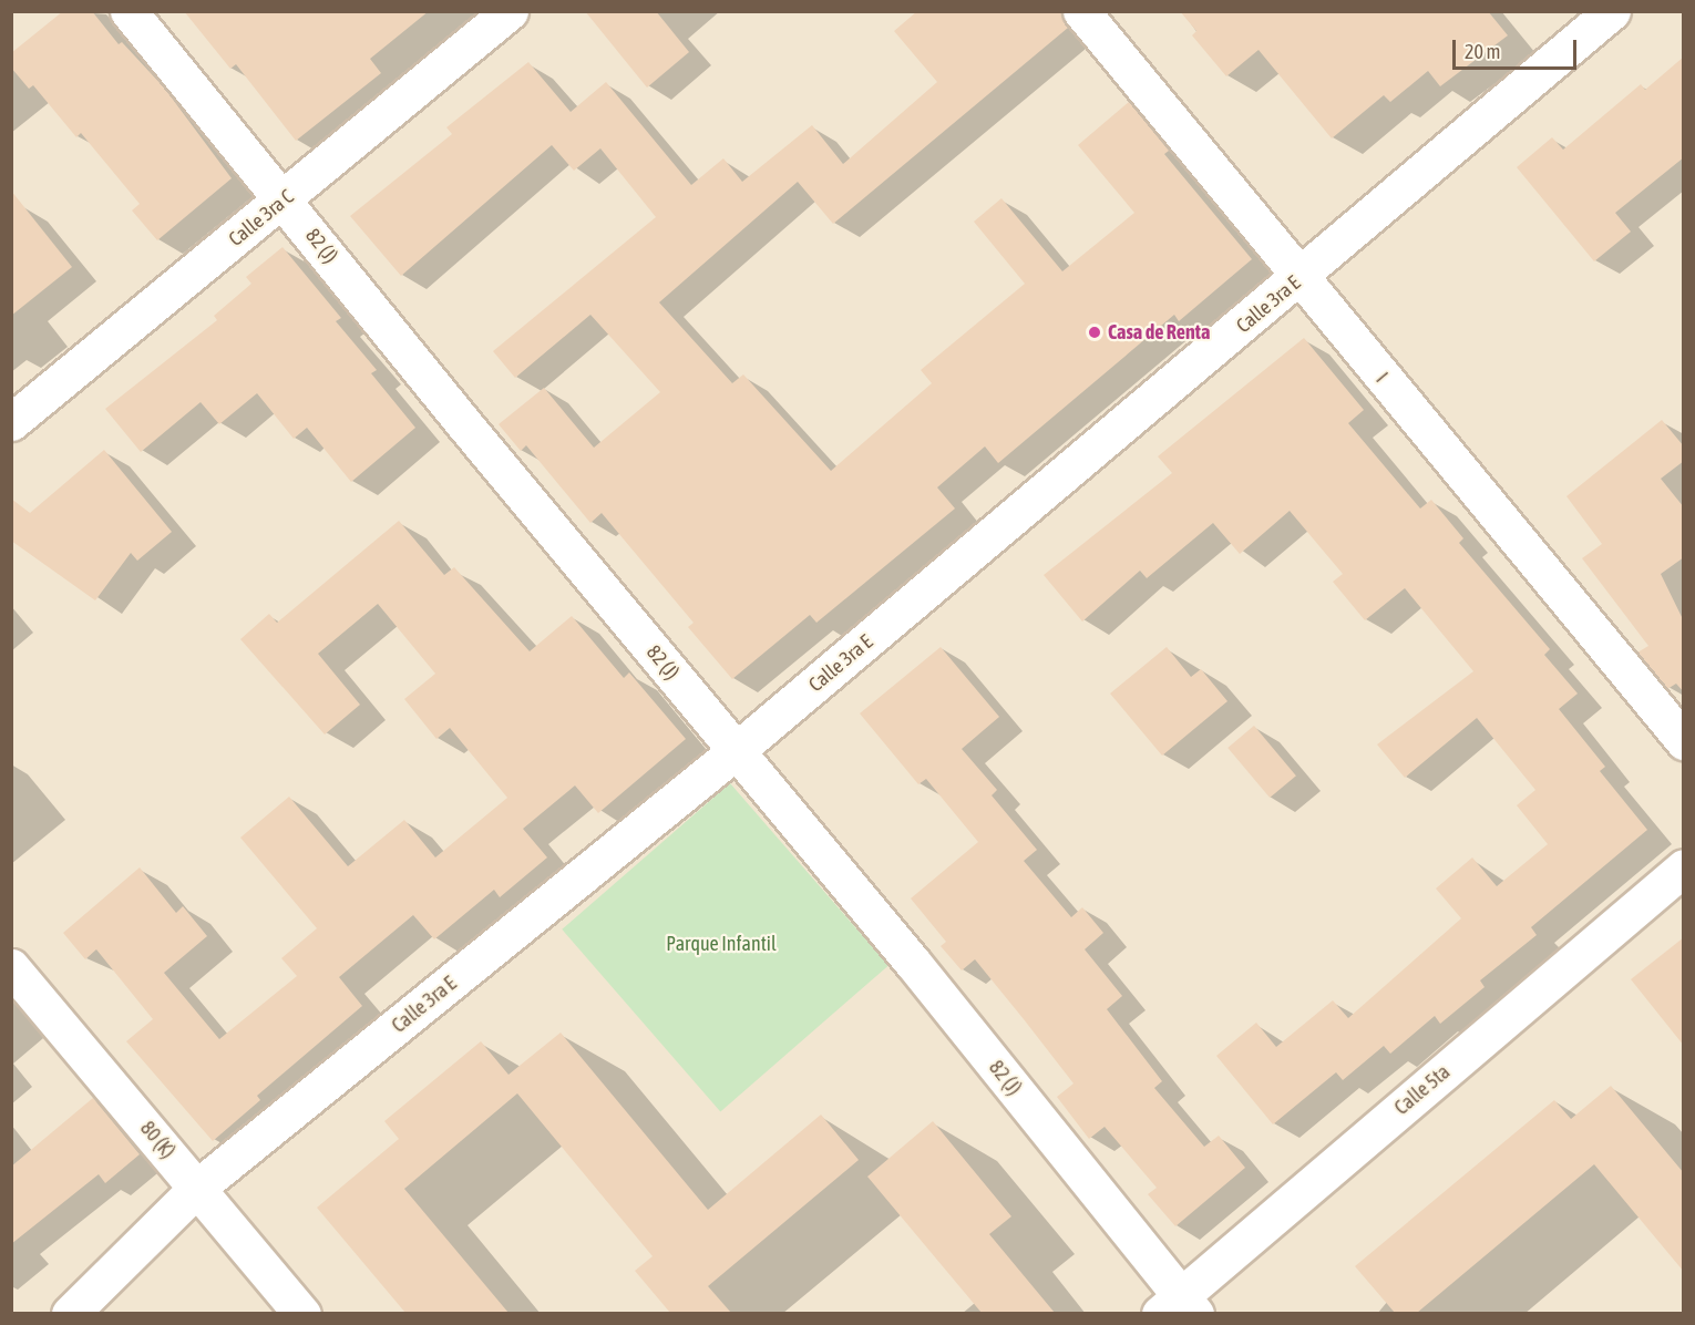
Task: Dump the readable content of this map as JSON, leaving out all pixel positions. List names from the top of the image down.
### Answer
{
  "streets": {
    "street": [
      "Calle 3ra C",
      "82 (J)",
      "Calle 3ra E",
      "I",
      "Calle 5ta",
      "80 (K)"
    ]
  },
  "crossings": [
    ["Calle 3ra C", "82 (J)"],
    ["82 (J)", "Calle 3ra E"],
    ["82 (J)", "Calle 5ta"],
    ["Calle 3ra E", "I"],
    ["Calle 3ra E", "80 (K)"]
  ],
  "parks": ["Parque Infantil"],
  "places": ["Casa de Renta"],
  "scale_bar": "20 m"
}
